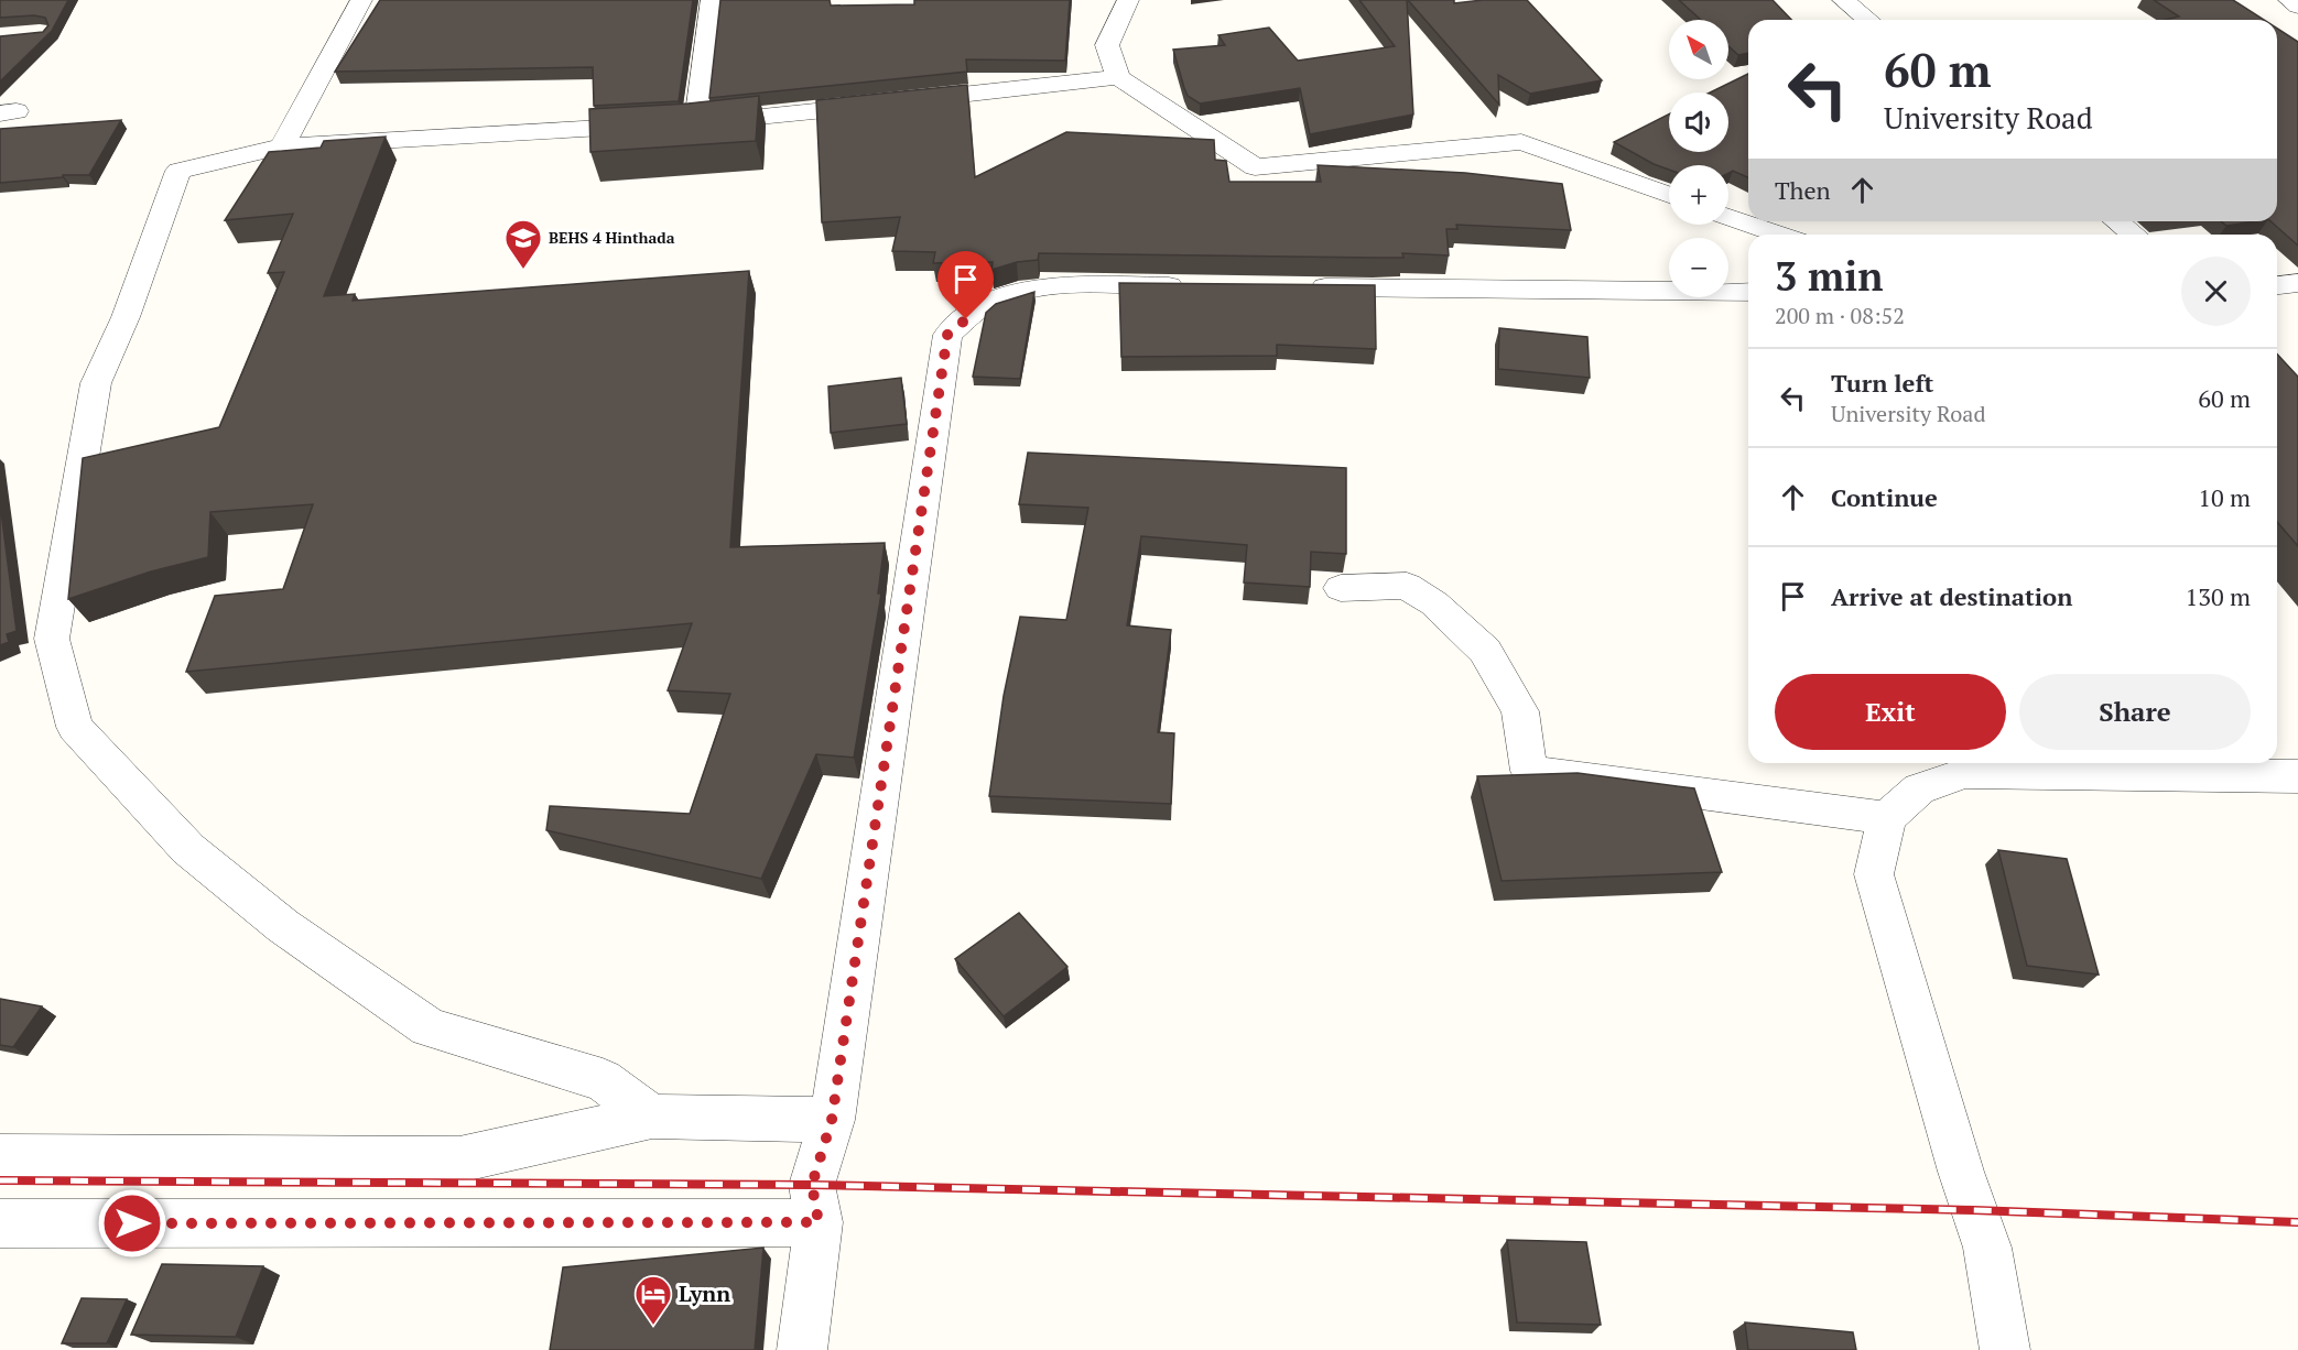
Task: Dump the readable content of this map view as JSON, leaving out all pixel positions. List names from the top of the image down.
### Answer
{
  "places": {
    "school or university": ["BEHS 4 Hinthada"],
    "hotel": ["Lynn"]
  },
  "north": "top left",
  "page": {
    "map_buttons": ["+", "−"],
    "turn": ["60 m", "University Road"],
    "then": "Then",
    "heading": ["3 min", "200 m · 08:52"],
    "list": [
      {
        "name": "Turn left",
        "note": "University Road",
        "value": "60 m"
      },
      {
        "name": "Continue",
        "value": "10 m"
      },
      {
        "name": "Arrive at destination",
        "value": "130 m"
      }
    ],
    "buttons": ["Exit", "Share"]
  }
}
